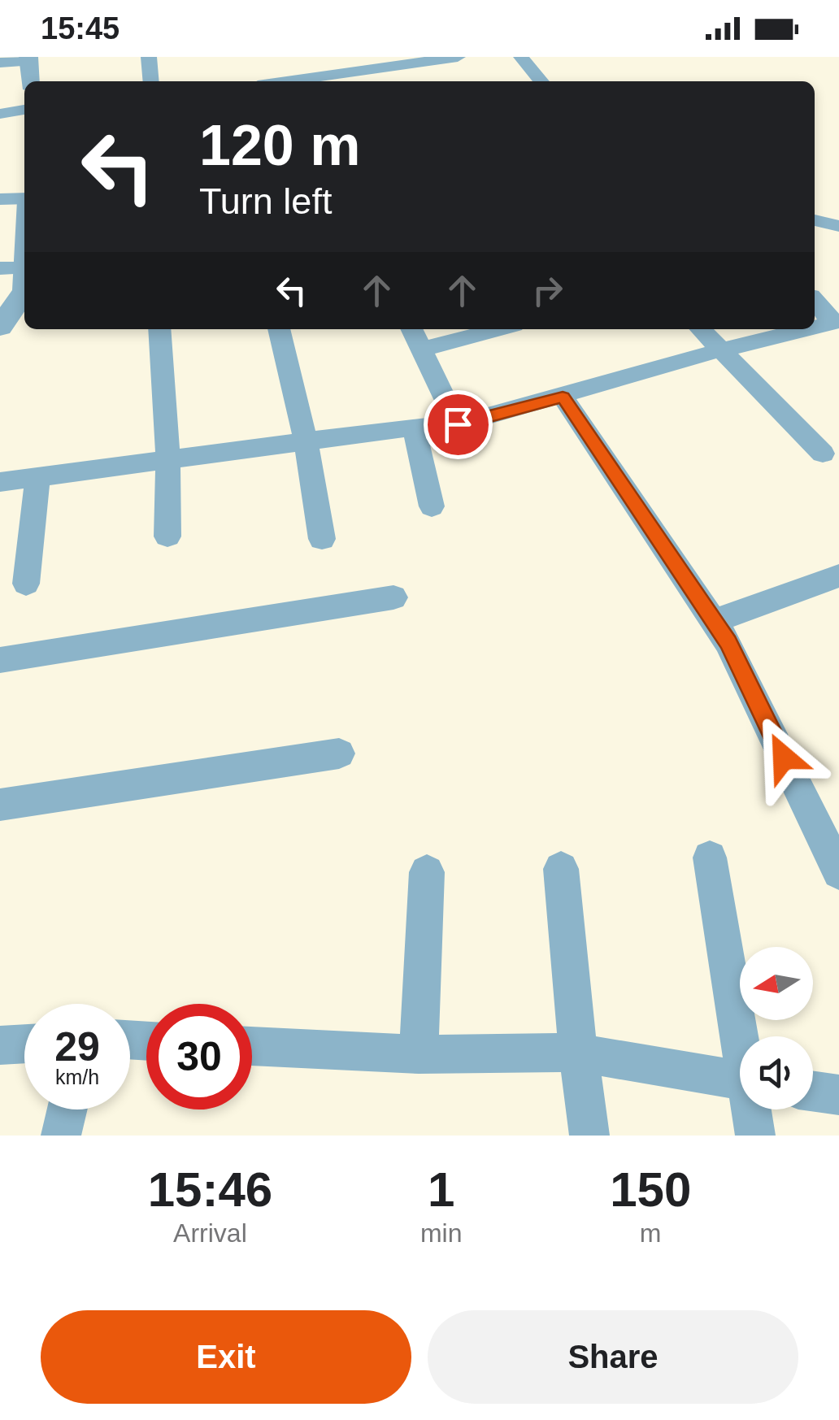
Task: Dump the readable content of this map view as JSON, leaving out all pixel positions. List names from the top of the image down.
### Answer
{
  "north": "left",
  "page": {
    "status": "15:45",
    "turn": ["120 m", "Turn left"],
    "speed": "29 km/h",
    "limit": "30",
    "eta": [
      "15:46",
      "Arrival",
      "1",
      "min",
      "150",
      "m"
    ],
    "buttons": ["Exit", "Share"]
  }
}
